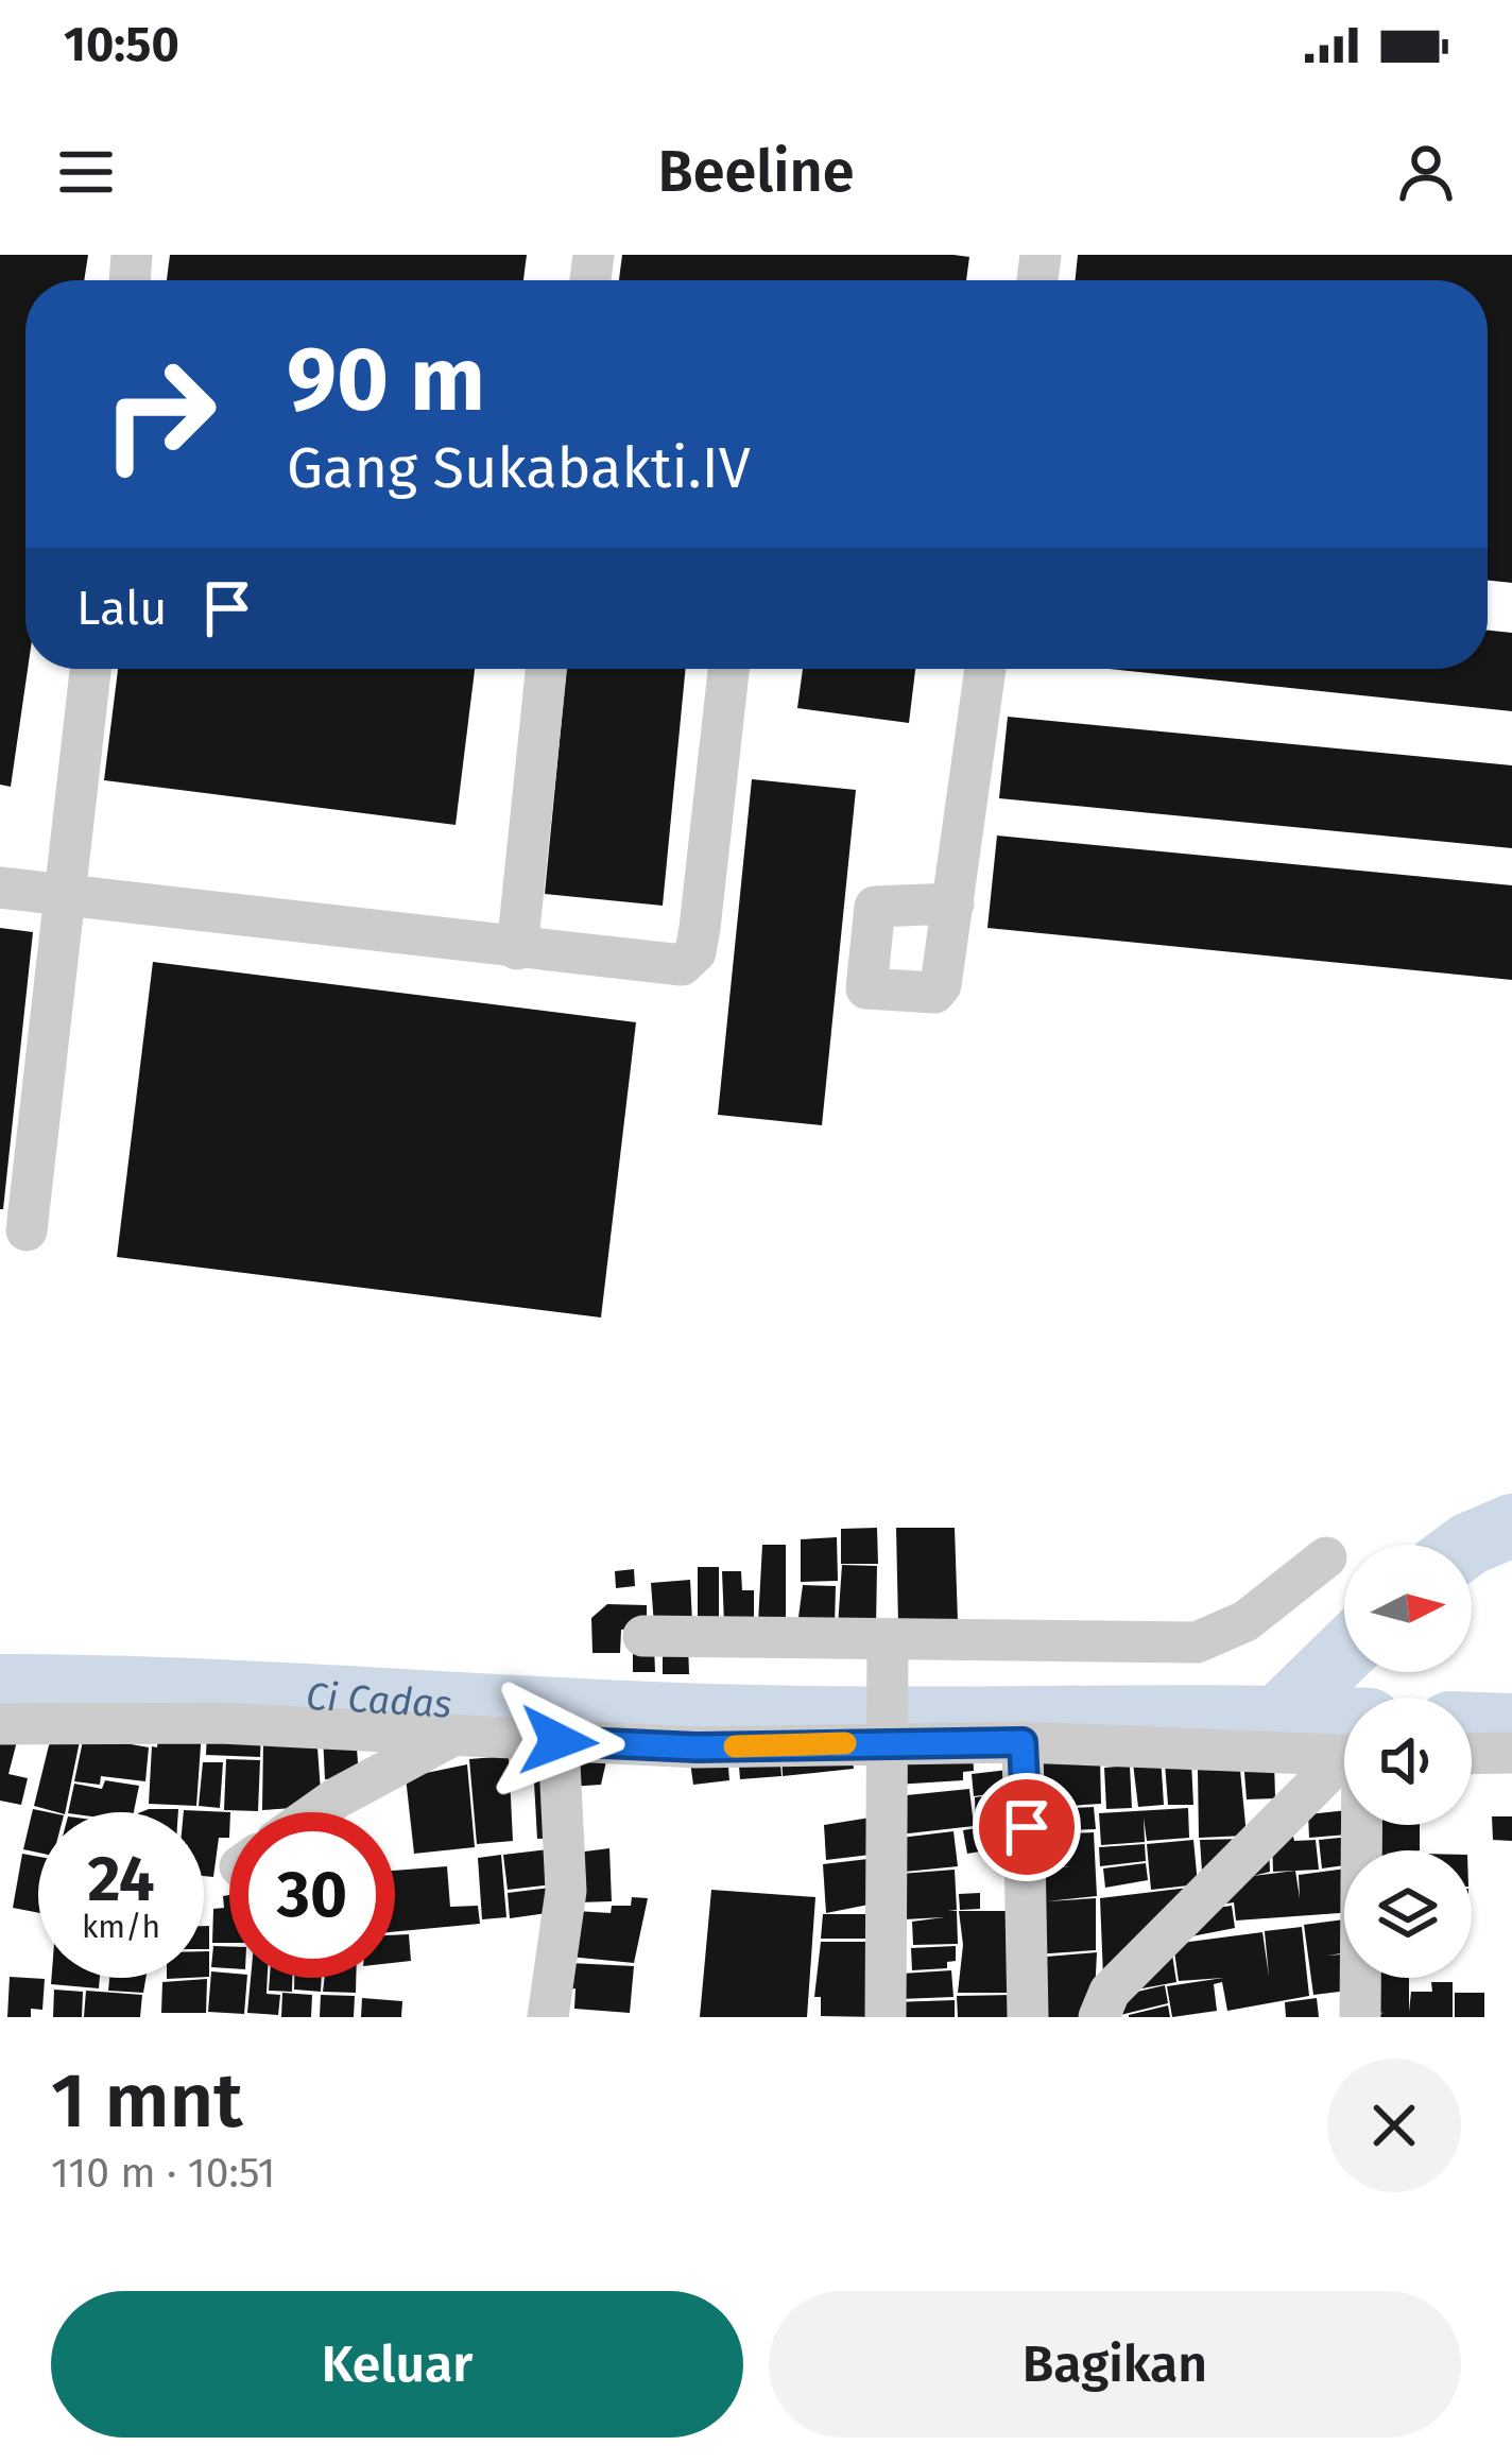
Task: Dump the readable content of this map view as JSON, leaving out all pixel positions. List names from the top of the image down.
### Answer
{
  "water": ["Ci Cadas"],
  "north": "right",
  "page": {
    "status": "10:50",
    "header": "Beeline",
    "turn": ["90 m", "Gang Sukabakti.IV"],
    "then": "Lalu",
    "speed": "24 km/h",
    "limit": "30",
    "heading": ["1 mnt", "110 m · 10:51"],
    "buttons": ["Keluar", "Bagikan"]
  }
}
